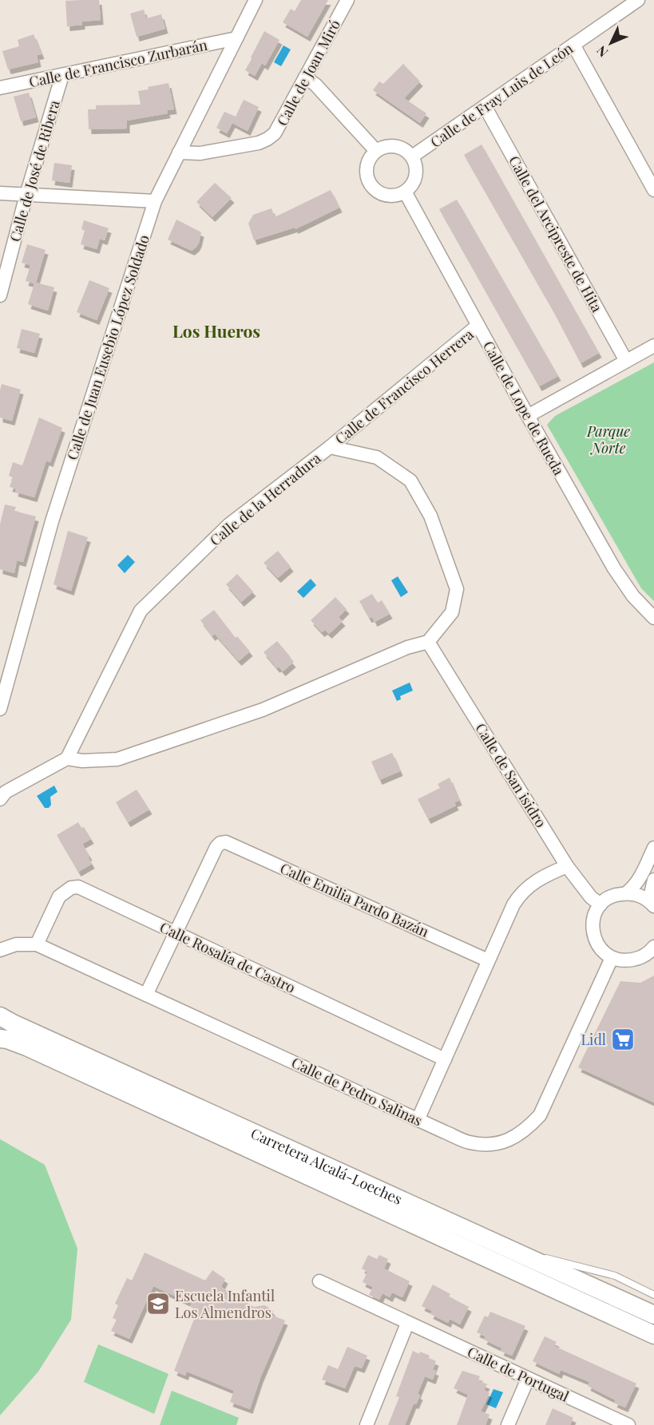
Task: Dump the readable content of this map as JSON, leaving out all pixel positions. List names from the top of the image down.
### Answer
{
  "streets": {
    "main road": ["Carretera Alcalá-Loeches"],
    "street": [
      "Calle de Francisco Zurbarán",
      "Calle de Joan Miró",
      "Calle de Fray Luis de León",
      "Calle de José de Ribera",
      "Calle del Arcipreste de Hita",
      "Calle de Juan Eusebio López Soldado",
      "Calle de Francisco Herrera",
      "Calle de Lope de Rueda",
      "Calle de la Herradura",
      "Calle de San isidro",
      "Calle Emilia Pardo Bazán",
      "Calle Rosalía de Castro",
      "Calle de Pedro Salinas",
      "Calle de Portugal"
    ]
  },
  "crossings": [
    ["Calle de Francisco Zurbarán", "Calle de José de Ribera"],
    ["Calle de Francisco Zurbarán", "Calle de Juan Eusebio López Soldado"],
    ["Calle de Joan Miró", "Calle de Juan Eusebio López Soldado"],
    ["Calle de Fray Luis de León", "Calle del Arcipreste de Hita"],
    ["Calle de Fray Luis de León", "Calle de Lope de Rueda"],
    ["Calle de Francisco Herrera", "Calle de Lope de Rueda"],
    ["Calle de Francisco Herrera", "Calle de la Herradura"],
    ["Calle de la Herradura", "Calle de San isidro"],
    ["Calle Emilia Pardo Bazán", "Calle Rosalía de Castro"],
    ["Calle Rosalía de Castro", "Calle de Pedro Salinas"]
  ],
  "districts": ["Los Hueros"],
  "parks": ["Parque Norte"],
  "places": {
    "supermarket": ["Lidl"],
    "school or university": ["Escuela Infantil Los Almendros"]
  },
  "north": "bottom left"
}
